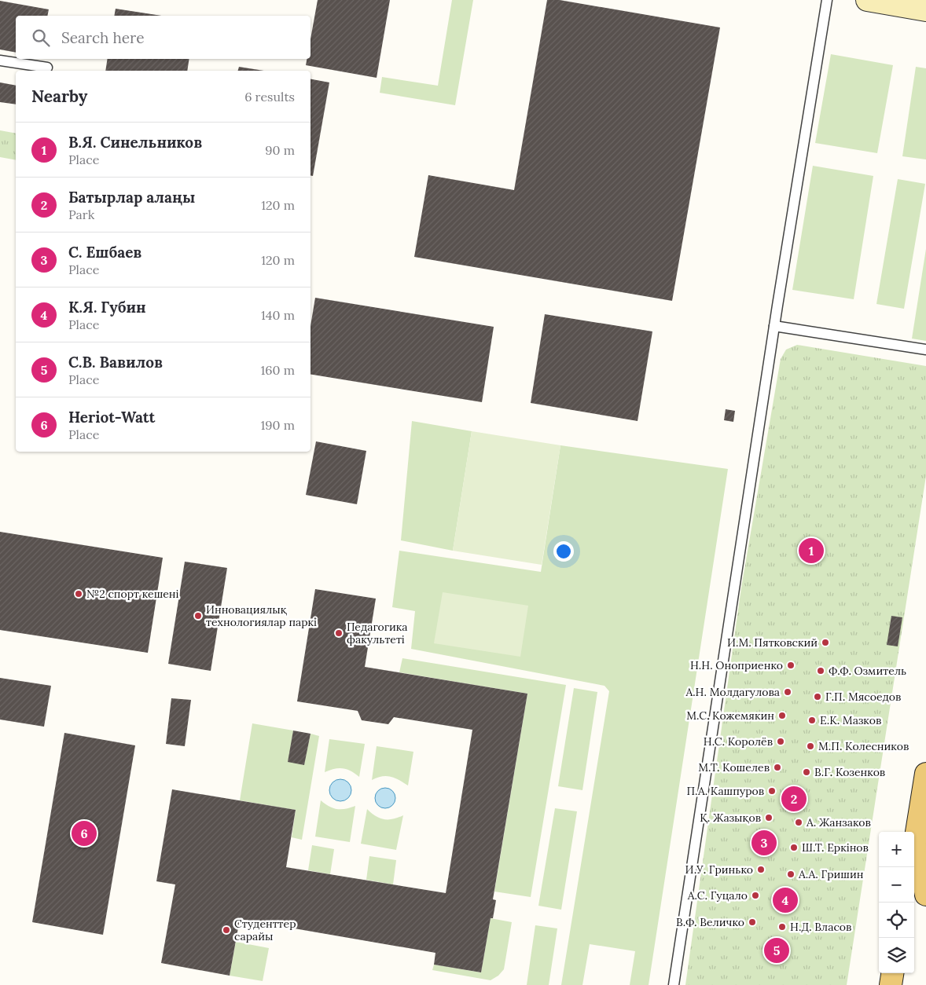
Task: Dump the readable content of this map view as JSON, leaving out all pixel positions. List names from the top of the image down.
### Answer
{
  "places": [
    "№2 спорт кешені",
    "Инновациялық технологиялар паркі",
    "Педагогика факультеті",
    "И.М. Пятковский",
    "Н.Н. Оноприенко",
    "Ф.Ф. Озмитель",
    "А.Н. Молдагулова",
    "Г.П. Мясоедов",
    "М.С. Кожемякин",
    "Е.К. Мазков",
    "Н.С. Королёв",
    "М.П. Колесников",
    "М.Т. Кошелев",
    "В.Г. Козенков",
    "П.А. Кашпуров",
    "Қ. Жазықов",
    "А. Жанзаков",
    "Ш.Т. Еркінов",
    "И.У. Гринько",
    "А.А. Гришин",
    "А.С. Гуцало",
    "В.Ф. Величко",
    "Н.Д. Власов",
    "Студенттер сарайы"
  ],
  "page": {
    "search": "Search here",
    "heading": ["Nearby", "6 results"],
    "list": [
      {
        "mark": "1",
        "name": "В.Я. Синельников",
        "note": "Place",
        "value": "90 m"
      },
      {
        "mark": "2",
        "name": "Батырлар алаңы",
        "note": "Park",
        "value": "120 m"
      },
      {
        "mark": "3",
        "name": "С. Ешбаев",
        "note": "Place",
        "value": "120 m"
      },
      {
        "mark": "4",
        "name": "К.Я. Губин",
        "note": "Place",
        "value": "140 m"
      },
      {
        "mark": "5",
        "name": "С.В. Вавилов",
        "note": "Place",
        "value": "160 m"
      },
      {
        "mark": "6",
        "name": "Heriot-Watt",
        "note": "Place",
        "value": "190 m"
      }
    ],
    "pins": [
      "1",
      "2",
      "6",
      "3",
      "4",
      "5"
    ],
    "map_buttons": ["+", "−"]
  }
}
